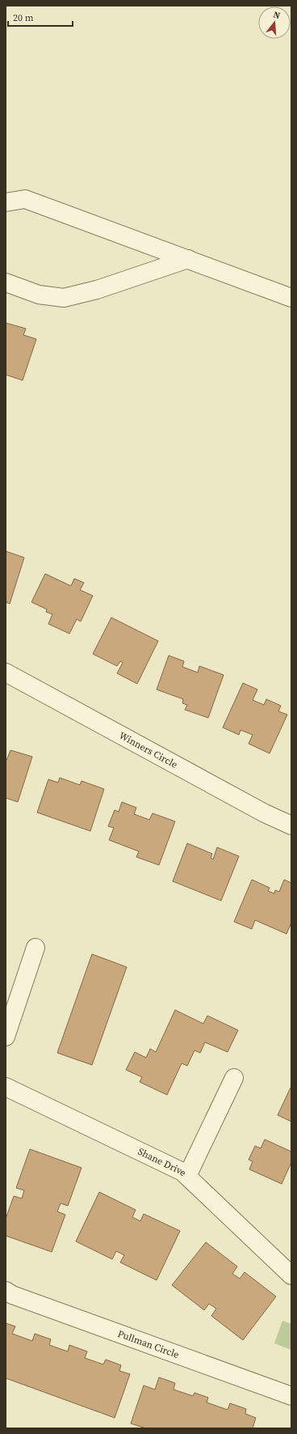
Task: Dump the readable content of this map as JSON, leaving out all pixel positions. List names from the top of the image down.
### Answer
{
  "streets": {
    "street": ["Winners Circle", "Shane Drive", "Pullman Circle"]
  },
  "scale_bar": "20 m",
  "north": "top"
}
